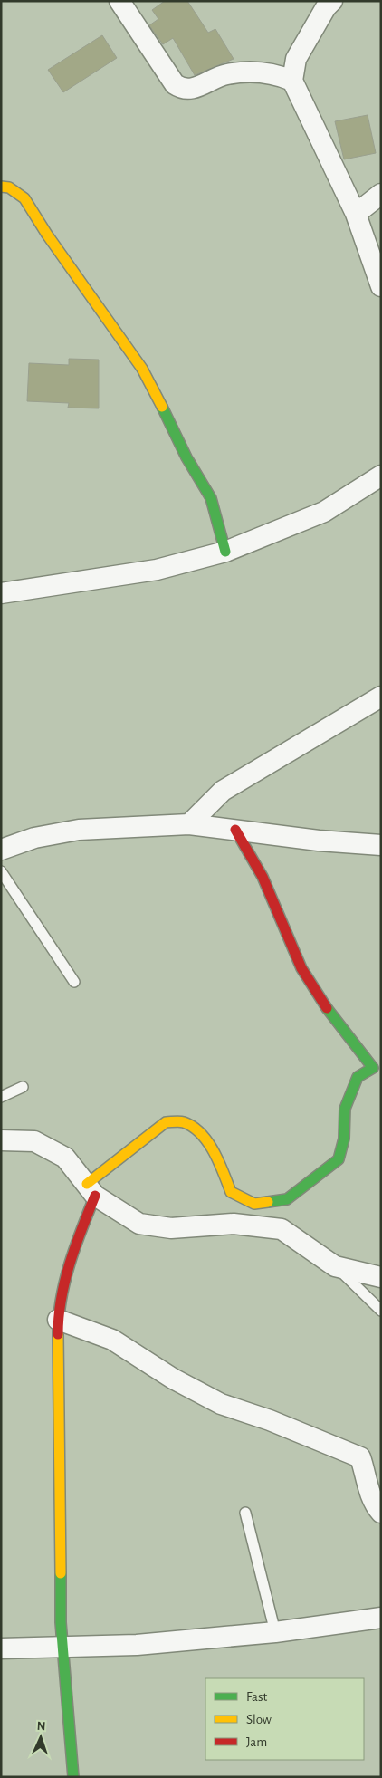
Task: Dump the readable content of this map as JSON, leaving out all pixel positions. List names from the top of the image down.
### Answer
{
  "legend": ["Fast", "Slow", "Jam"],
  "north": "top"
}
